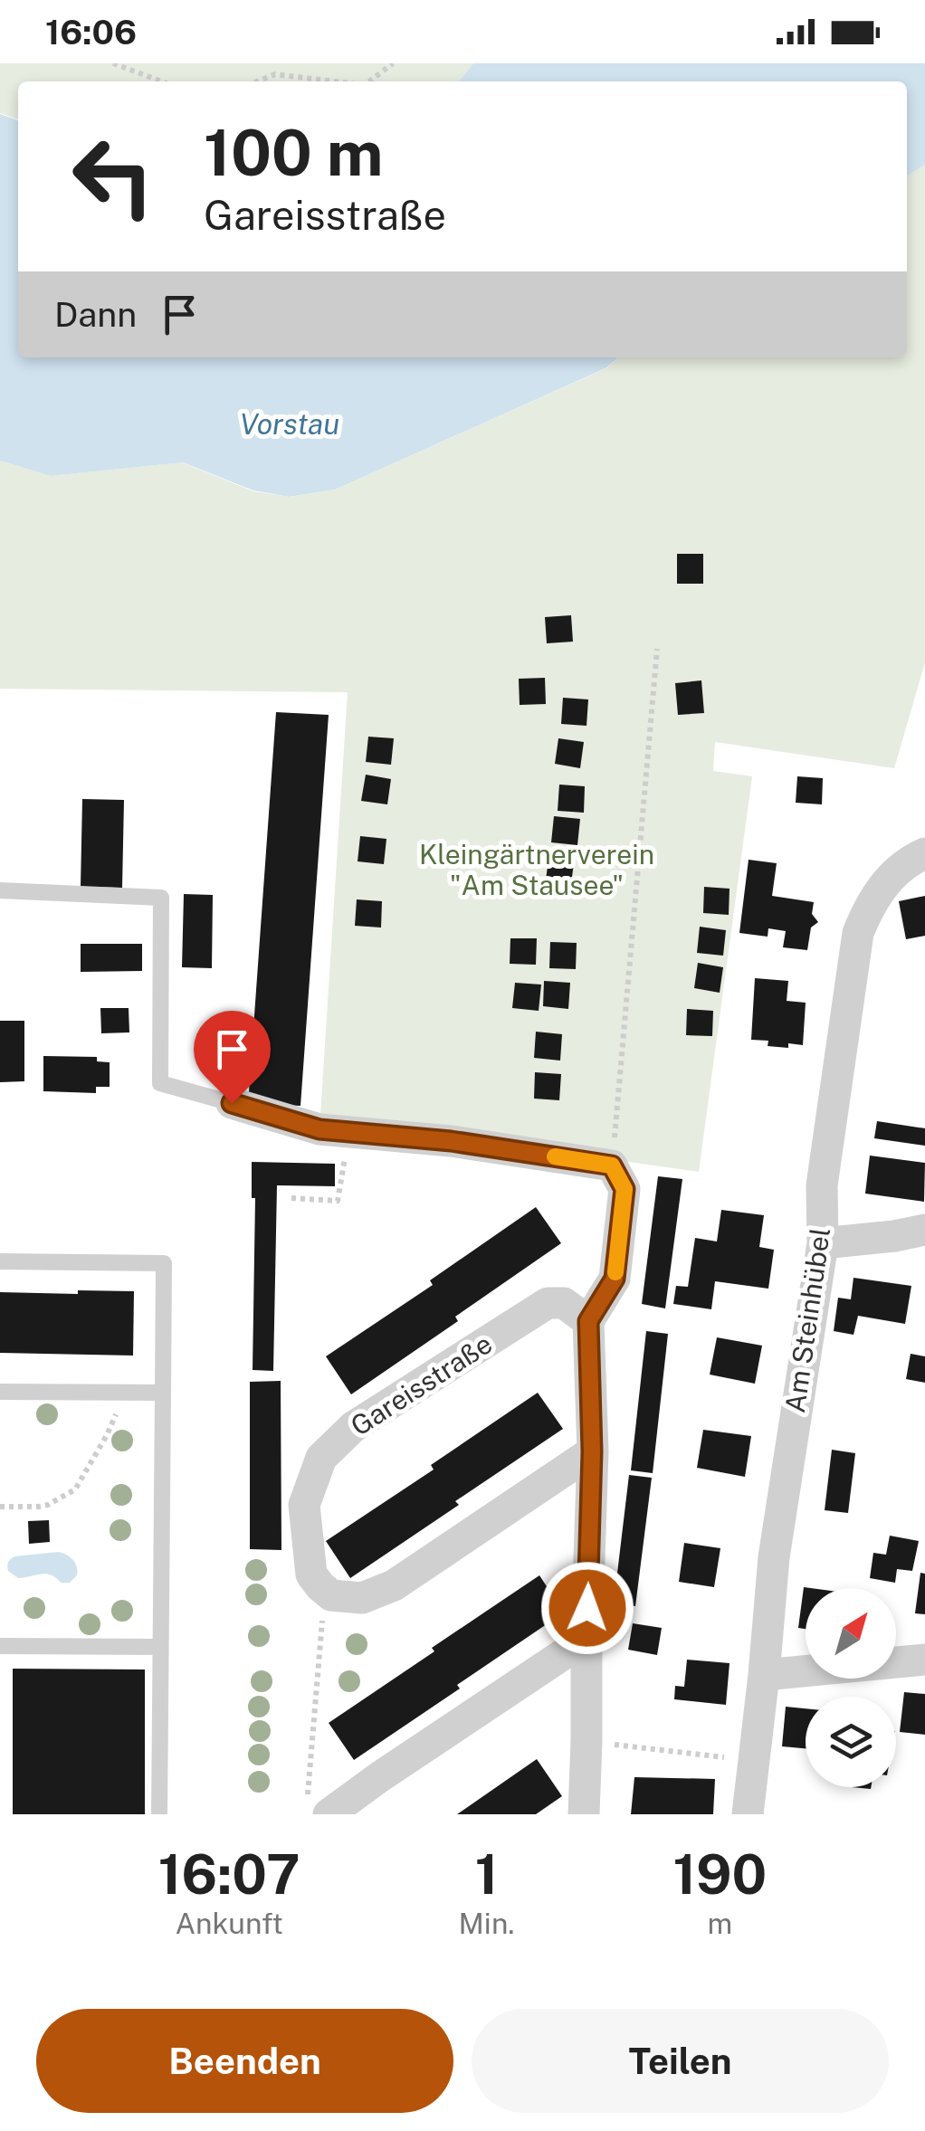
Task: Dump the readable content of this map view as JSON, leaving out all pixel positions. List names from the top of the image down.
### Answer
{
  "streets": {
    "street": ["Am Steinhübel", "Gareisstraße"]
  },
  "water": ["Vorstau"],
  "parks": ["Kleingärtnerverein \"Am Stausee\""],
  "north": "top right",
  "page": {
    "status": "16:06",
    "turn": ["100 m", "Gareisstraße"],
    "then": "Dann",
    "eta": [
      "16:07",
      "Ankunft",
      "1",
      "Min.",
      "190",
      "m"
    ],
    "buttons": ["Beenden", "Teilen"]
  }
}
